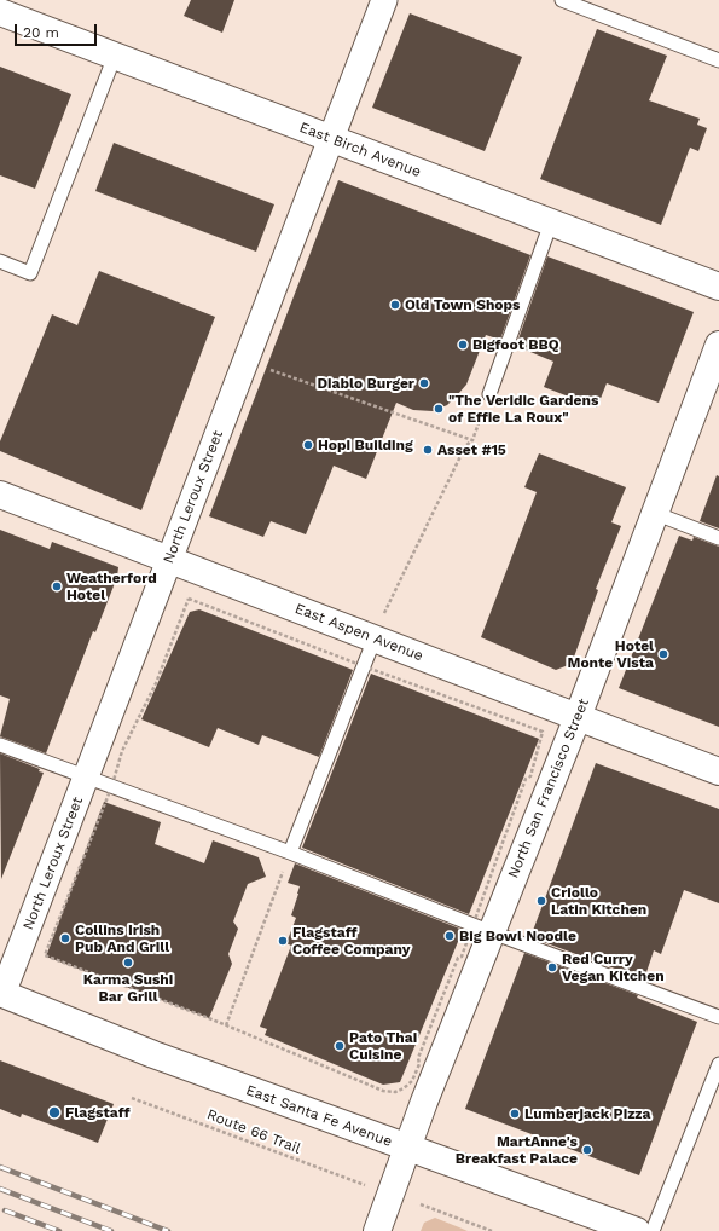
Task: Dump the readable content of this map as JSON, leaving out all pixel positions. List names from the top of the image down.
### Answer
{
  "streets": {
    "street": [
      "East Birch Avenue",
      "North Leroux Street",
      "East Aspen Avenue",
      "North San Francisco Street",
      "East Santa Fe Avenue"
    ],
    "path": ["Route 66 Trail"]
  },
  "crossings": [
    ["East Birch Avenue", "North Leroux Street"],
    ["North Leroux Street", "East Aspen Avenue"],
    ["North Leroux Street", "East Santa Fe Avenue"],
    ["East Aspen Avenue", "North San Francisco Street"],
    ["North San Francisco Street", "East Santa Fe Avenue"]
  ],
  "places": [
    "Old Town Shops",
    "Bigfoot BBQ",
    "Diablo Burger",
    "\"The Veridic Gardens of Effie La Roux\"",
    "Hopi Building",
    "Asset #15",
    "Weatherford Hotel",
    "Hotel Monte Vista",
    "Criollo Latin Kitchen",
    "Big Bowl Noodle",
    "Collins Irish Pub And Grill",
    "Flagstaff Coffee Company",
    "Karma Sushi Bar Grill",
    "Red Curry Vegan Kitchen",
    "Pato Thai Cuisine",
    "Flagstaff",
    "Lumberjack Pizza",
    "MartAnne's Breakfast Palace"
  ],
  "scale_bar": "20 m"
}
